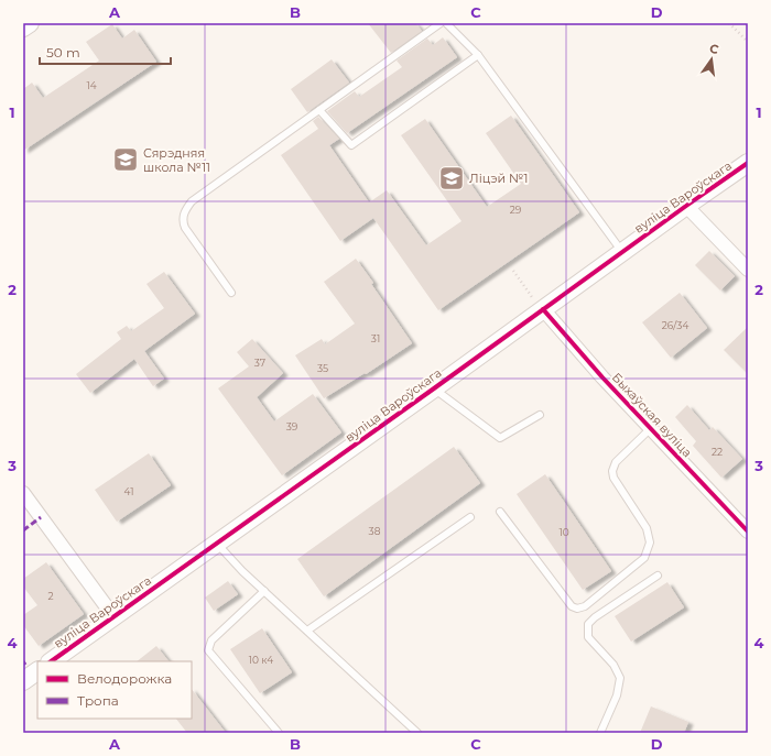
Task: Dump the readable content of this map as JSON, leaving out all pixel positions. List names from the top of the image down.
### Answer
{
  "streets": {
    "street": ["вуліца Вароўскага", "Быхаўская вуліца"]
  },
  "crossings": [
    ["вуліца Вароўскага", "Быхаўская вуліца"]
  ],
  "places": {
    "school or university": ["Сярэдняя школа №11", "Ліцэй №1"]
  },
  "house_numbers": [
    "14",
    "29",
    "26/34",
    "31",
    "37",
    "35",
    "39",
    "22",
    "41",
    "38",
    "10",
    "2",
    "10 к4"
  ],
  "legend": ["Велодорожка", "Тропа"],
  "scale_bar": "50 m",
  "north": "top",
  "grid": {
    "columns": [
      "A",
      "B",
      "C",
      "D"
    ],
    "rows": [
      "1",
      "2",
      "3",
      "4"
    ]
  }
}
